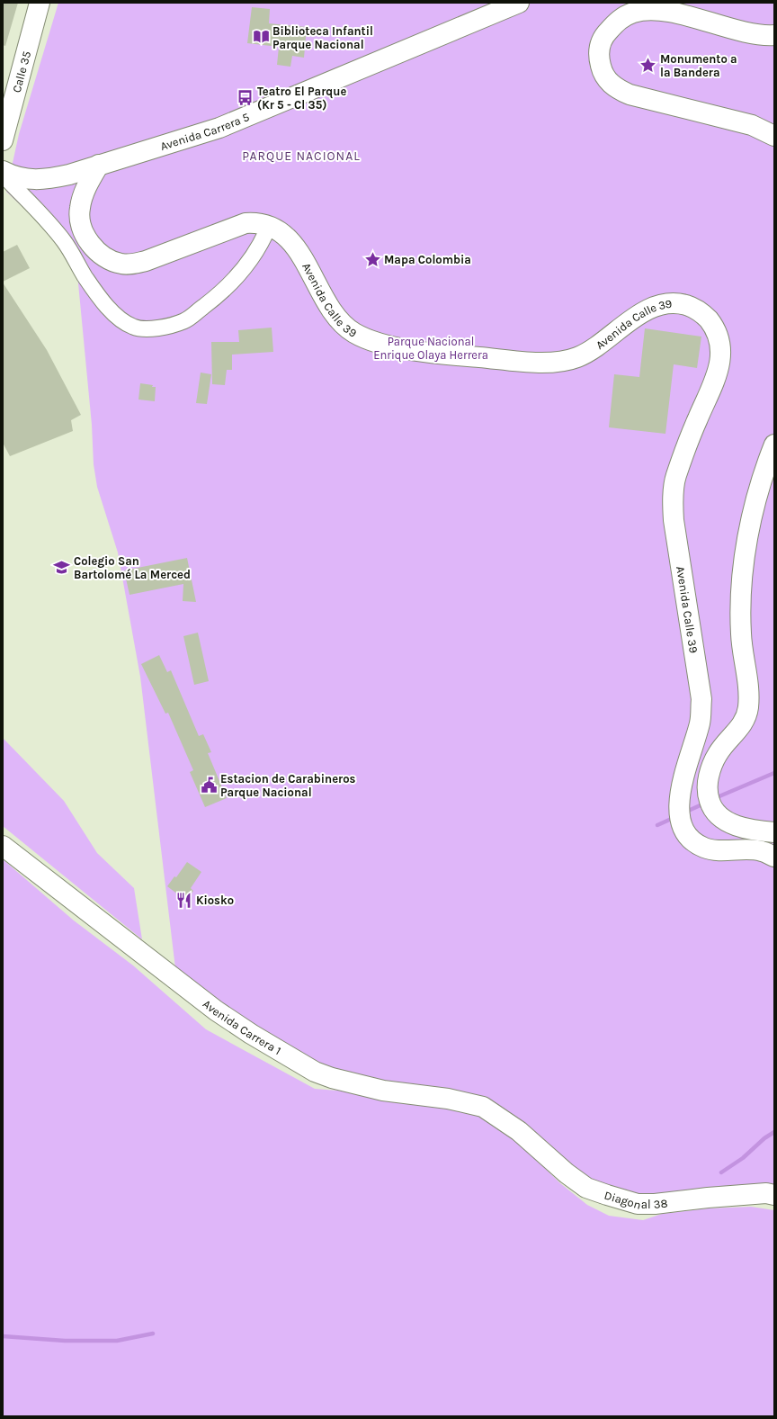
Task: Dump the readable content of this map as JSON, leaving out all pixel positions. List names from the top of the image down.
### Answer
{
  "streets": {
    "street": [
      "Calle 35",
      "Avenida Carrera 5",
      "Avenida Calle 39",
      "Avenida Carrera 1",
      "Diagonal 38"
    ]
  },
  "crossings": [
    ["Avenida Carrera 5", "Avenida Calle 39"],
    ["Avenida Carrera 1", "Diagonal 38"]
  ],
  "districts": ["PARQUE NACIONAL"],
  "parks": ["Parque Nacional Enrique Olaya Herrera"],
  "places": {
    "library": ["Biblioteca Infantil Parque Nacional"],
    "place": ["Monumento a la Bandera", "Mapa Colombia"],
    "bus stop": ["Teatro El Parque (Kr 5 - Cl 35)"],
    "school or university": ["Colegio San Bartolomé La Merced"],
    "public building": ["Estacion de Carabineros Parque Nacional"],
    "restaurant": ["Kiosko"]
  }
}
